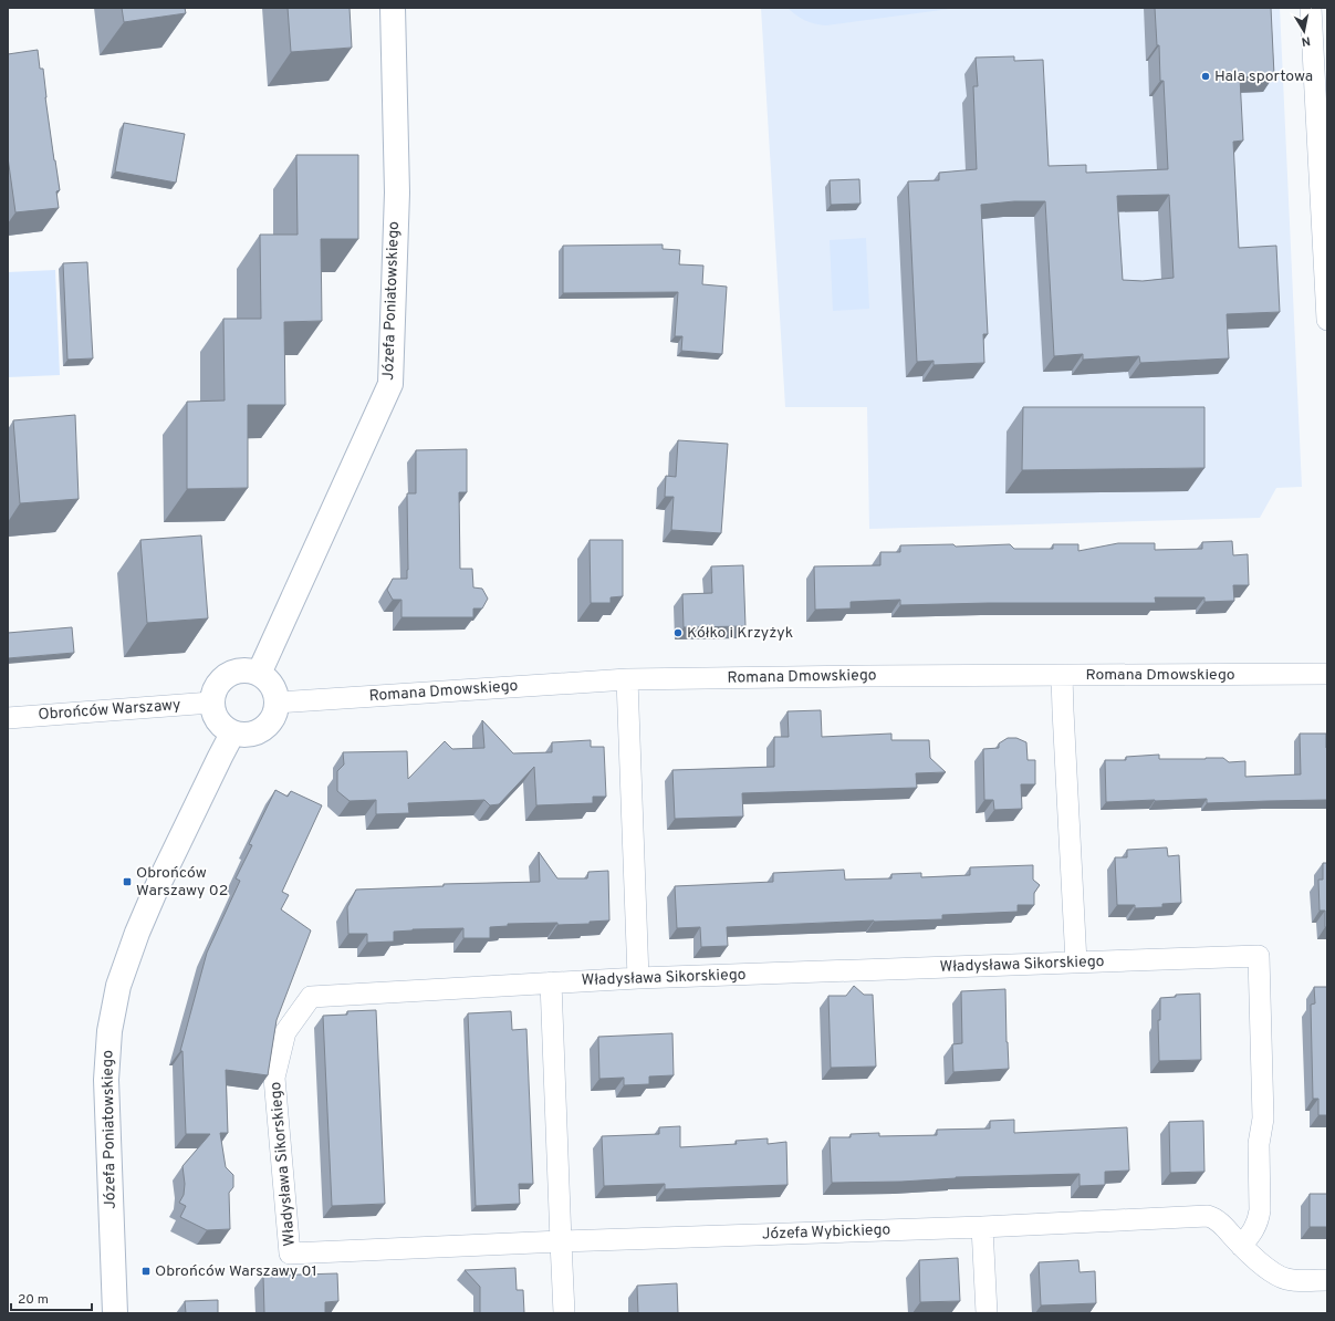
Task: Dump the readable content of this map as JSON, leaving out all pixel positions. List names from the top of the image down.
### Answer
{
  "streets": {
    "street": [
      "Józefa Poniatowskiego",
      "Romana Dmowskiego",
      "Obrońców Warszawy",
      "Władysława Sikorskiego",
      "Józefa Wybickiego"
    ]
  },
  "crossings": [
    ["Józefa Poniatowskiego", "Romana Dmowskiego"],
    ["Józefa Poniatowskiego", "Obrońców Warszawy"],
    ["Romana Dmowskiego", "Obrońców Warszawy"],
    ["Władysława Sikorskiego", "Józefa Wybickiego"]
  ],
  "places": {
    "other": ["Hala sportowa", "Kółko i Krzyżyk"],
    "transit": ["Obrońców Warszawy 02", "Obrońców Warszawy 01"]
  },
  "scale_bar": "20 m",
  "north": "bottom"
}
